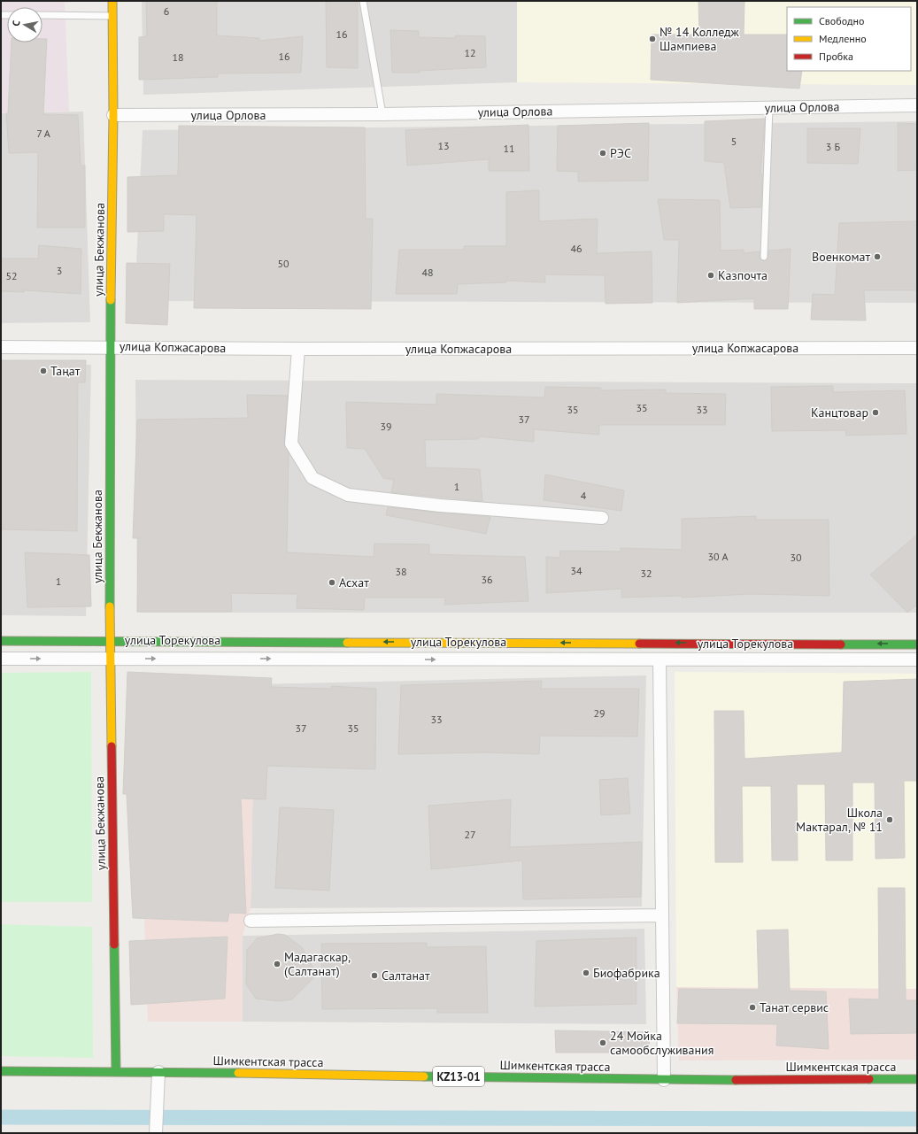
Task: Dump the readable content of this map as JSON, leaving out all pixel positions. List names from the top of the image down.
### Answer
{
  "streets": {
    "street": [
      "улица Орлова",
      "улица Бекжанова",
      "улица Копжасарова",
      "улица Торекулова",
      "Шимкентская трасса",
      "KZ13-01"
    ]
  },
  "crossings": [
    ["улица Орлова", "улица Бекжанова"],
    ["улица Бекжанова", "улица Копжасарова"],
    ["улица Бекжанова", "улица Торекулова"],
    ["улица Бекжанова", "Шимкентская трасса"]
  ],
  "places": [
    "№ 14 Колледж Шампиева",
    "РЭС",
    "Военкомат",
    "Казпочта",
    "Таңат",
    "Канцтовар",
    "Асхат",
    "Школа Мактарал, № 11",
    "Мадагаскар, (Салтанат)",
    "Биофабрика",
    "Салтанат",
    "Танат сервис",
    "24 Мойка самообслуживания"
  ],
  "house_numbers": [
    "6",
    "16",
    "12",
    "16",
    "18",
    "7 А",
    "5",
    "13",
    "3 Б",
    "11",
    "46",
    "50",
    "3",
    "48",
    "52",
    "35",
    "35",
    "33",
    "37",
    "39",
    "1",
    "4",
    "30 А",
    "30",
    "34",
    "38",
    "32",
    "36",
    "1",
    "29",
    "33",
    "37",
    "35",
    "27"
  ],
  "legend": ["Свободно", "Медленно", "Пробка"],
  "north": "left"
}
